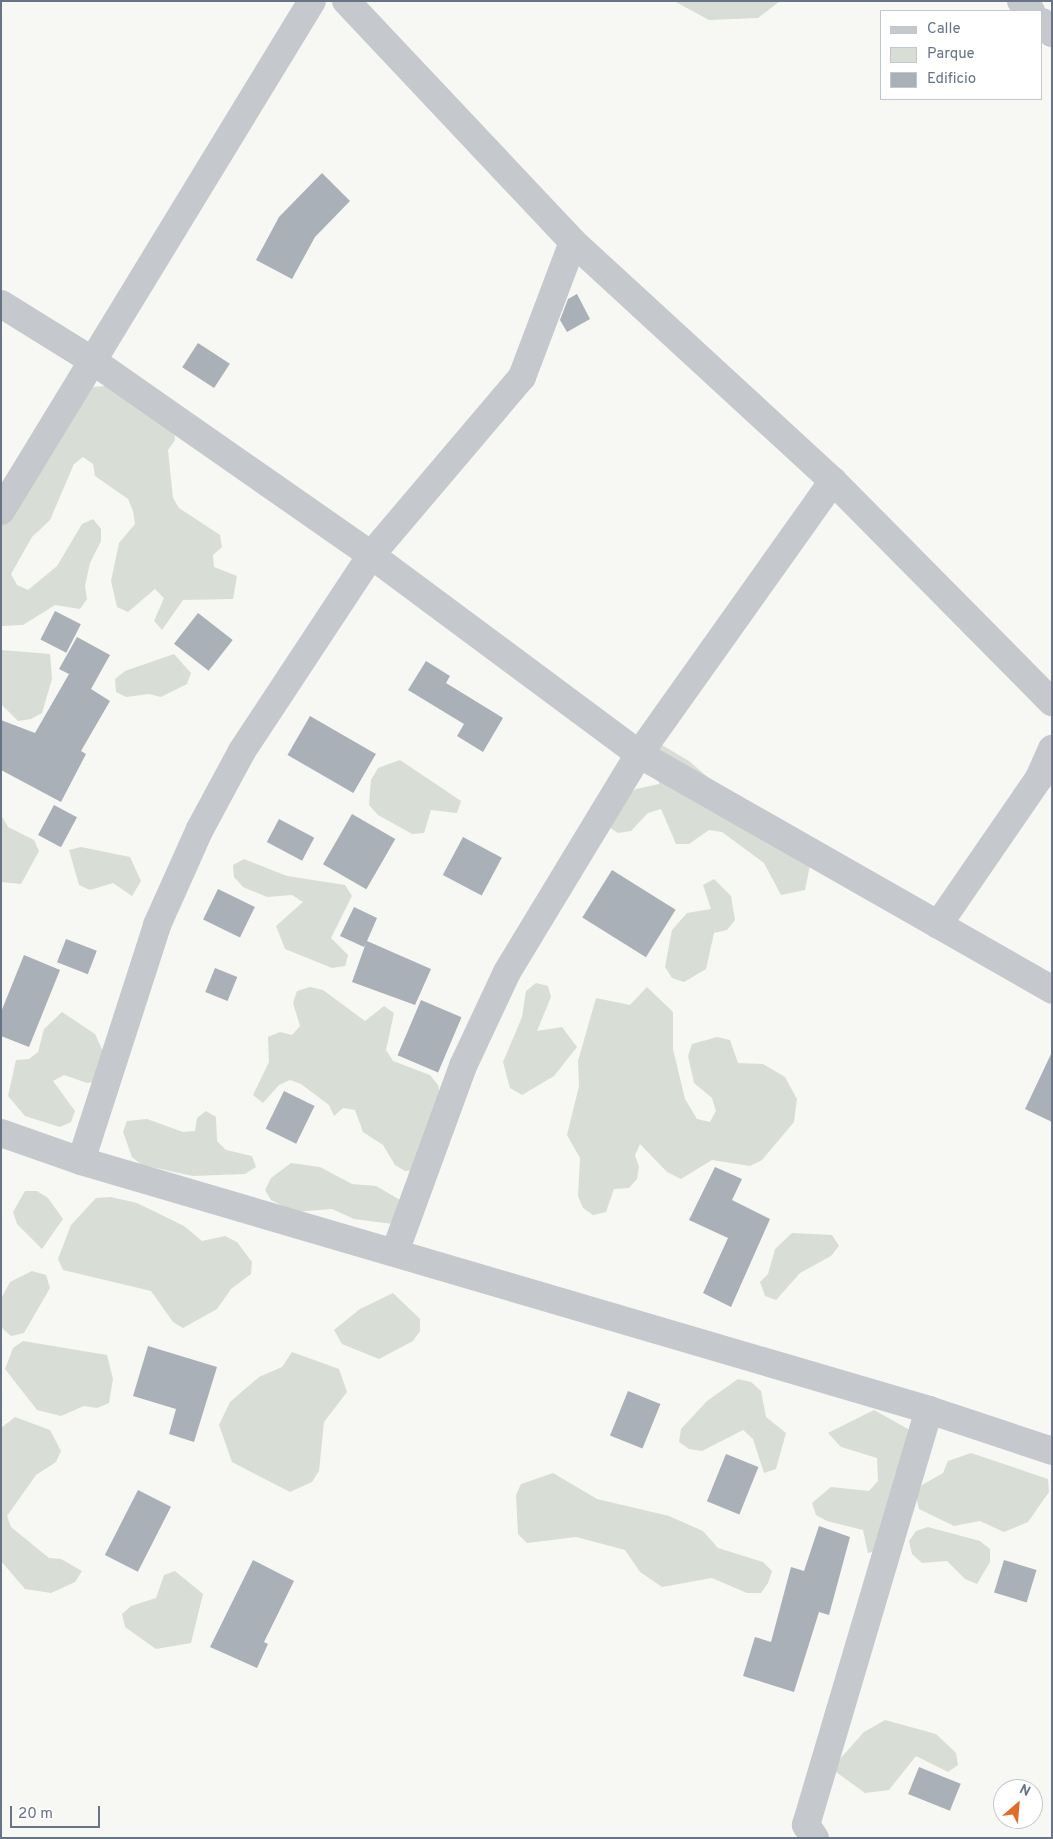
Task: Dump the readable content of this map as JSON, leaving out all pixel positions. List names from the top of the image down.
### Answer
{
  "legend": ["Calle", "Parque", "Edificio"],
  "scale_bar": "20 m",
  "north": "top right"
}
